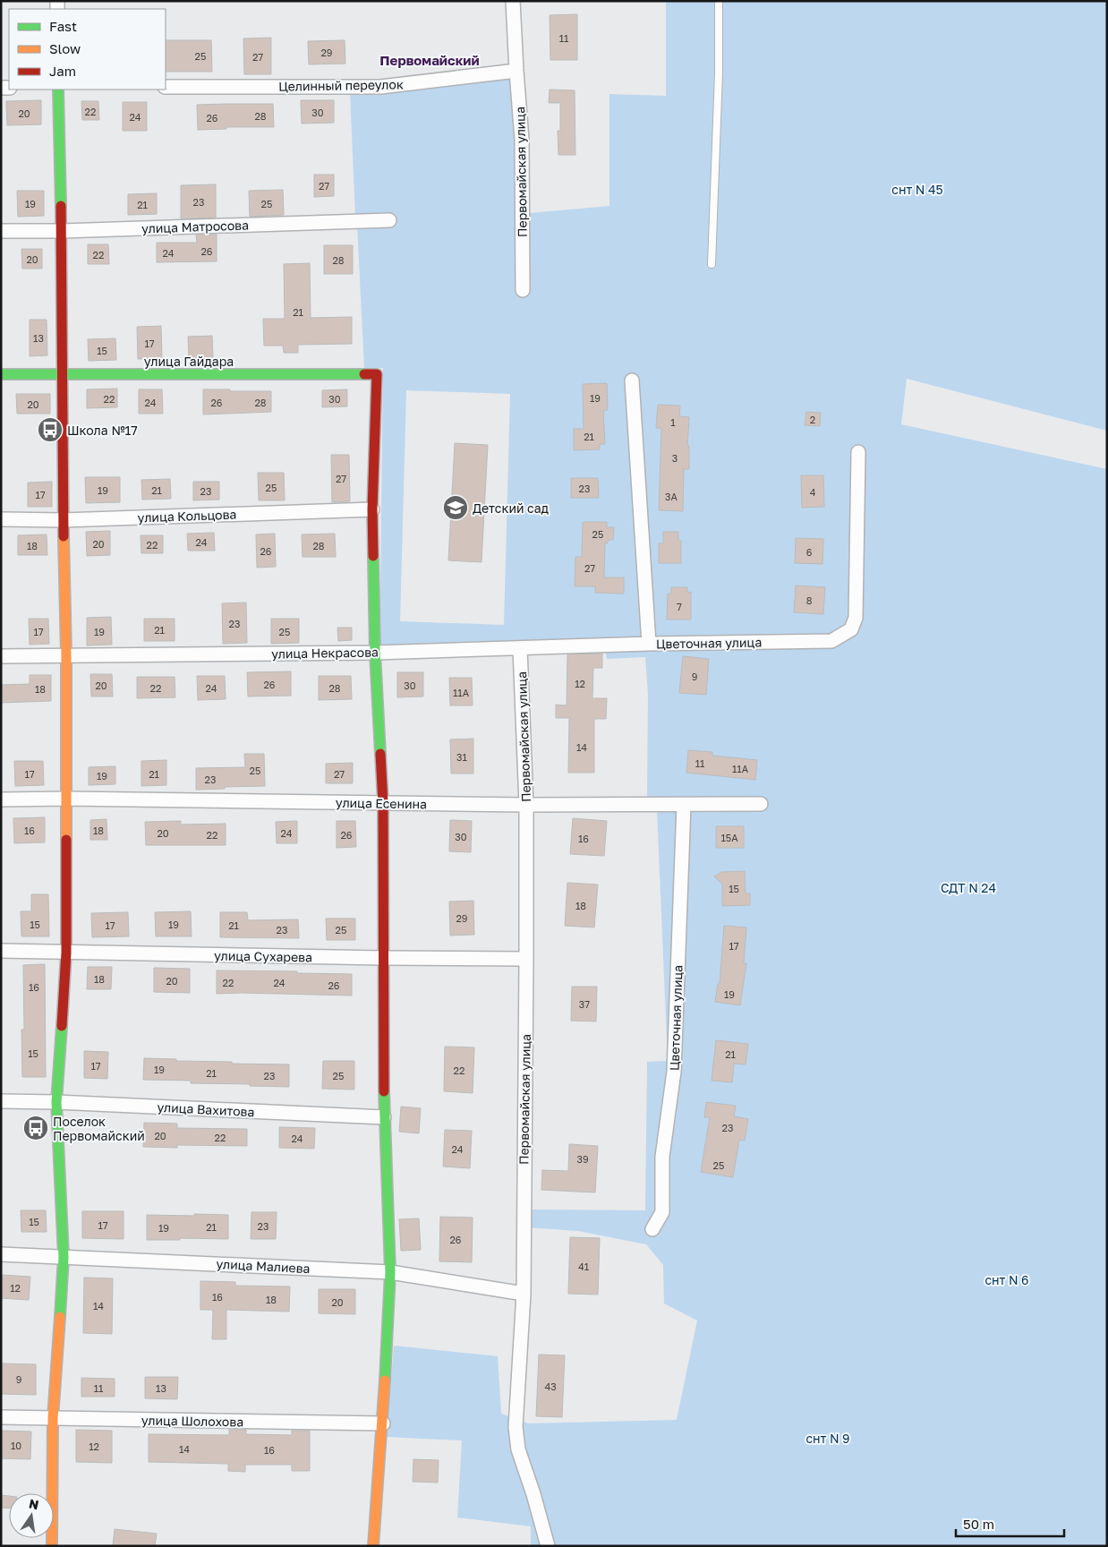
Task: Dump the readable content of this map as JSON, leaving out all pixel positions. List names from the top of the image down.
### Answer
{
  "streets": {
    "street": [
      "Целинный переулок",
      "Первомайская улица",
      "улица Матросова",
      "улица Гайдара",
      "улица Кольцова",
      "Цветочная улица",
      "улица Некрасова",
      "улица Есенина",
      "улица Сухарева",
      "улица Вахитова",
      "улица Малиева",
      "улица Шолохова"
    ]
  },
  "crossings": [
    ["Целинный переулок", "Первомайская улица"],
    ["Первомайская улица", "улица Некрасова"],
    ["Первомайская улица", "улица Есенина"],
    ["Первомайская улица", "улица Сухарева"],
    ["Первомайская улица", "улица Малиева"],
    ["улица Гайдара", "улица Кольцова"],
    ["Цветочная улица", "улица Некрасова"],
    ["Цветочная улица", "улица Есенина"]
  ],
  "districts": ["Первомайский"],
  "parks": [
    "снт N 45",
    "СДТ N 24",
    "снт N 6",
    "снт N 9"
  ],
  "places": {
    "bus stop": ["Школа №17", "Поселок Первомайский"],
    "school or university": ["Детский сад"]
  },
  "house_numbers": [
    "11",
    "29",
    "25",
    "27",
    "22",
    "30",
    "20",
    "28",
    "24",
    "26",
    "27",
    "23",
    "19",
    "25",
    "21",
    "26",
    "24",
    "22",
    "20",
    "28",
    "21",
    "13",
    "17",
    "15",
    "19",
    "22",
    "30",
    "24",
    "26",
    "28",
    "20",
    "2",
    "1",
    "21",
    "3",
    "27",
    "25",
    "23",
    "19",
    "21",
    "23",
    "4",
    "17",
    "3А",
    "25",
    "24",
    "20",
    "22",
    "18",
    "28",
    "26",
    "6",
    "27",
    "8",
    "7",
    "23",
    "21",
    "17",
    "19",
    "25",
    "9",
    "12",
    "26",
    "20",
    "30",
    "22",
    "24",
    "28",
    "18",
    "11А",
    "14",
    "31",
    "11",
    "11А",
    "25",
    "17",
    "21",
    "27",
    "19",
    "23",
    "16",
    "18",
    "20",
    "24",
    "22",
    "26",
    "30",
    "15А",
    "16",
    "15",
    "18",
    "29",
    "15",
    "19",
    "17",
    "21",
    "23",
    "25",
    "17",
    "18",
    "20",
    "22",
    "24",
    "26",
    "16",
    "19",
    "37",
    "15",
    "21",
    "17",
    "19",
    "22",
    "21",
    "23",
    "25",
    "23",
    "20",
    "22",
    "24",
    "24",
    "39",
    "25",
    "15",
    "17",
    "23",
    "21",
    "19",
    "26",
    "41",
    "12",
    "16",
    "18",
    "20",
    "14",
    "9",
    "43",
    "11",
    "13",
    "10",
    "12",
    "14",
    "16"
  ],
  "legend": ["Fast", "Slow", "Jam"],
  "scale_bar": "50 m",
  "north": "top"
}
